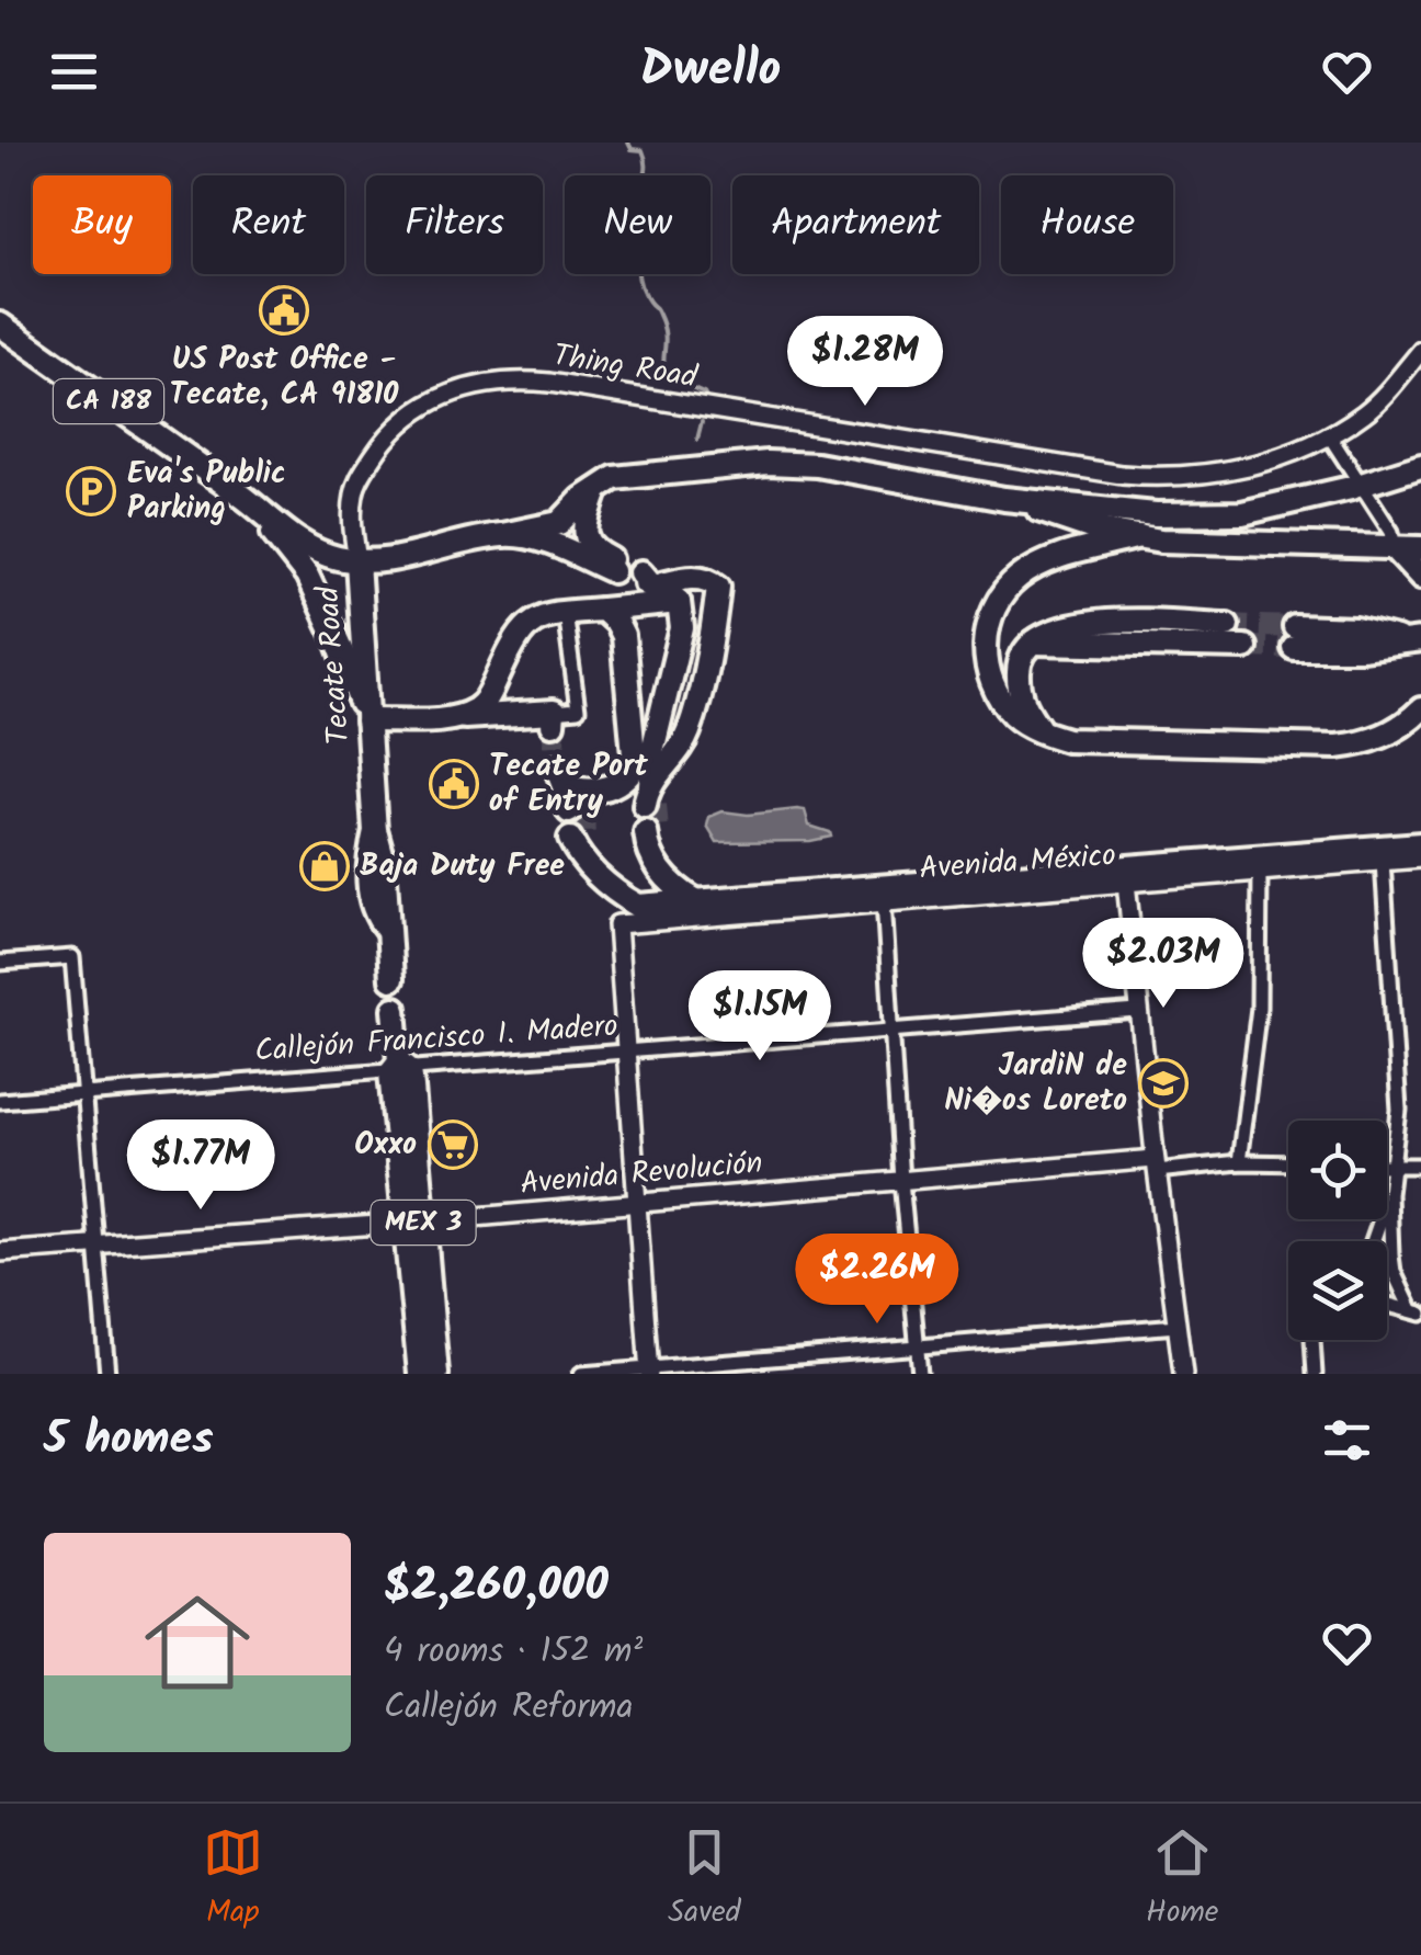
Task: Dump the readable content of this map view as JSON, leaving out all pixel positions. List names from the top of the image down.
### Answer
{
  "streets": {
    "highway": ["CA 188", "Tecate Road", "MEX 3"],
    "street": [
      "Thing Road",
      "Avenida México",
      "Callejón Francisco I. Madero",
      "Avenida Revolución"
    ]
  },
  "crossings": [
    ["Thing Road", "Tecate Road"],
    ["CA 188", "Tecate Road"],
    ["Avenida México", "Callejón Francisco I. Madero"],
    ["Callejón Francisco I. Madero", "MEX 3"],
    ["Avenida Revolución", "MEX 3"]
  ],
  "places": {
    "public building": ["US Post Office - Tecate, CA 91810", "Tecate Port of Entry"],
    "parking": ["Eva's Public Parking"],
    "shop": ["Baja Duty Free"],
    "school or university": ["JardiN de Ni�os Loreto"],
    "supermarket": ["Oxxo"]
  },
  "page": {
    "header": "Dwello",
    "chip": [
      "Buy",
      "Rent",
      "Filters",
      "New",
      "Apartment",
      "House"
    ],
    "price": [
      "$1.28M",
      "$2.03M",
      "$1.15M",
      "$1.77M",
      "$2.26M"
    ],
    "heading": "5 homes",
    "list": [
      {
        "name": "$2,260,000",
        "note": "4 rooms · 152 m² · Callejón Reforma"
      }
    ],
    "tabs": ["Map", "Saved", "Home"]
  }
}
